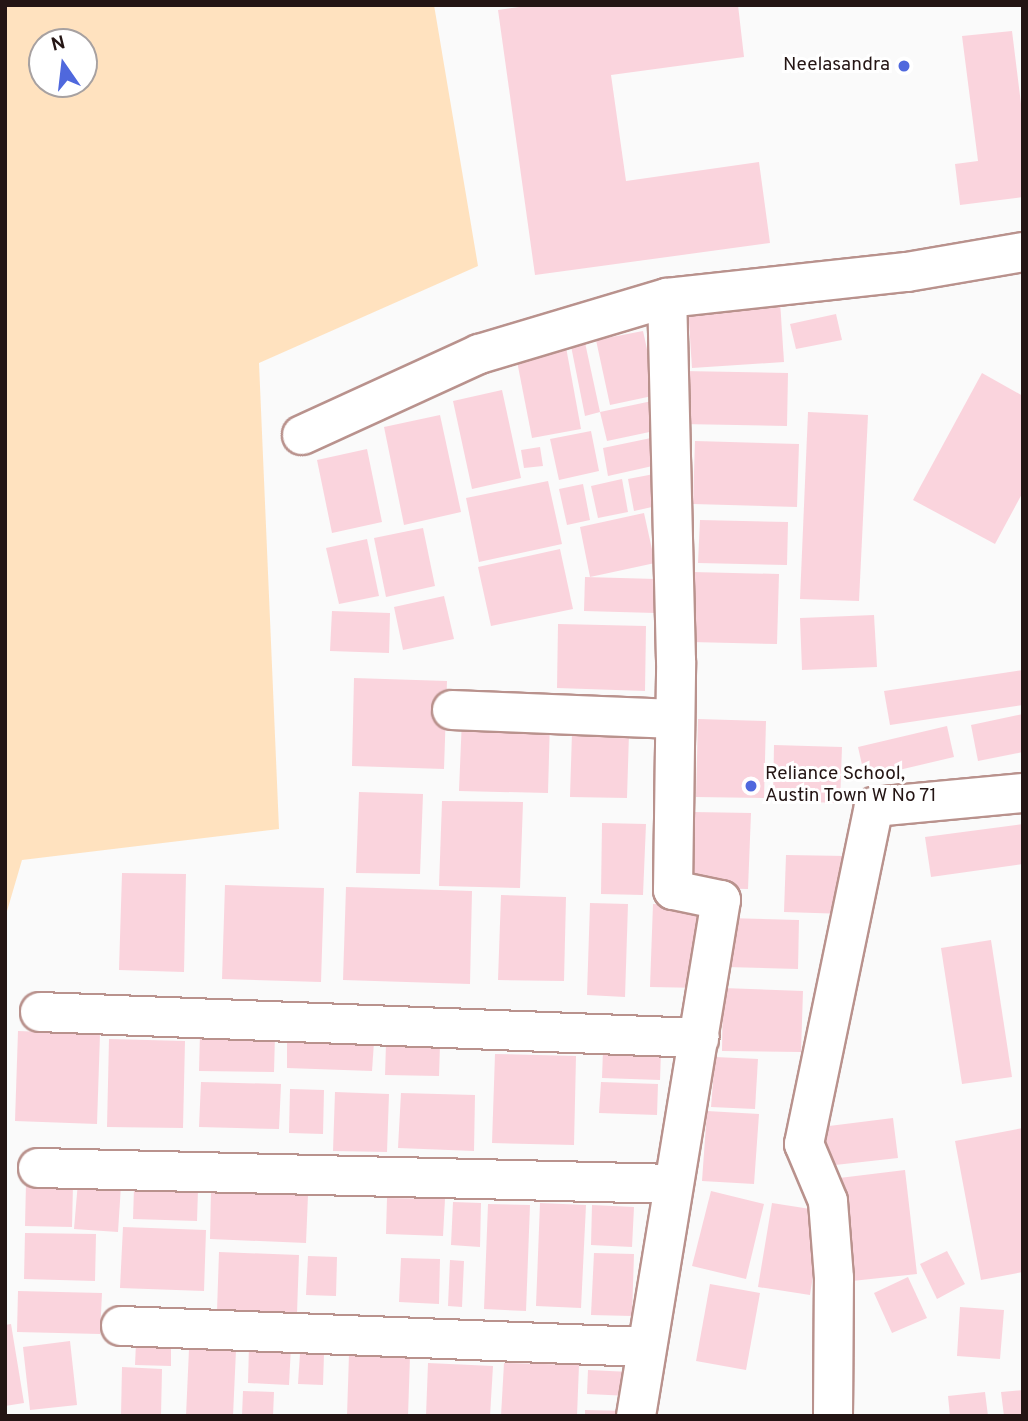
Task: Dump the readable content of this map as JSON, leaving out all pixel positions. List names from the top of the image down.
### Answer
{
  "places": ["Neelasandra", "Reliance School, Austin Town W No 71"],
  "north": "top"
}
